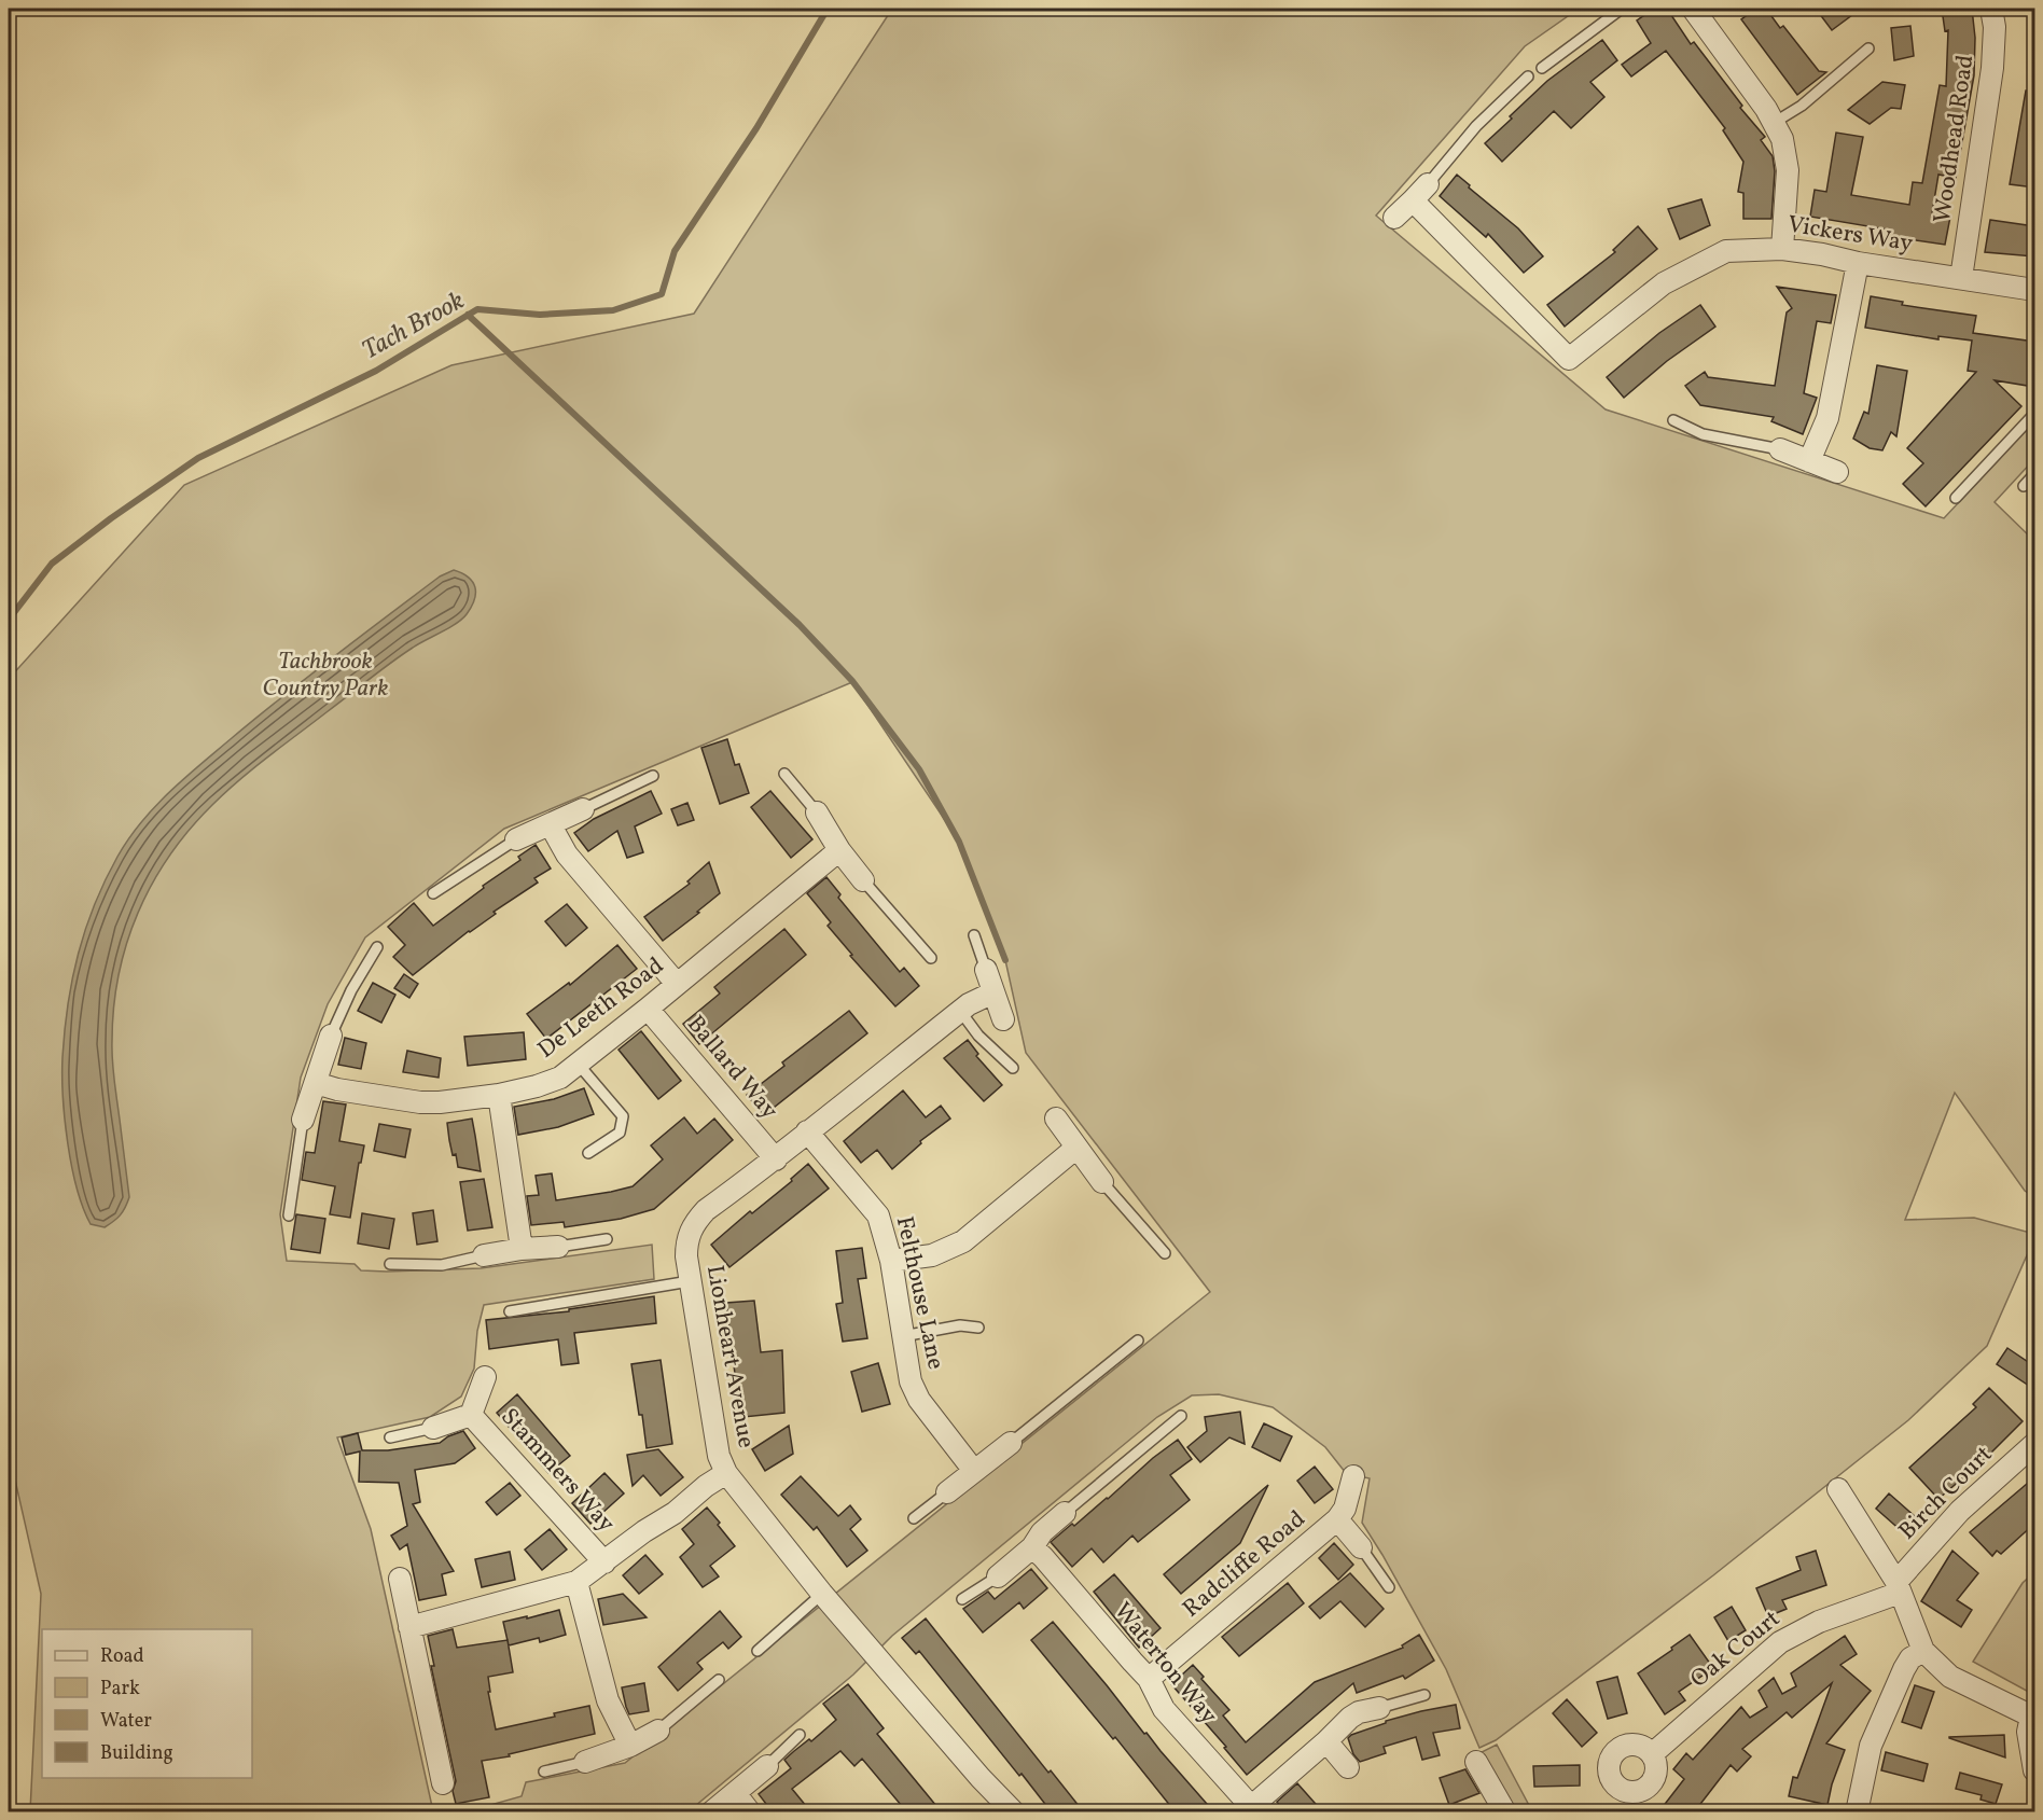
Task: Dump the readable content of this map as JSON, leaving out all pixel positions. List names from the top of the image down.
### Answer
{
  "streets": {
    "street": [
      "Woodhead Road",
      "Vickers Way",
      "De Leeth Road",
      "Ballard Way",
      "Felthouse Lane",
      "Lionheart Avenue",
      "Stammers Way",
      "Birch Court",
      "Radcliffe Road",
      "Oak Court",
      "Waterton Way"
    ]
  },
  "crossings": [
    ["Woodhead Road", "Vickers Way"],
    ["De Leeth Road", "Ballard Way"],
    ["Ballard Way", "Lionheart Avenue"],
    ["Felthouse Lane", "Lionheart Avenue"],
    ["Birch Court", "Oak Court"],
    ["Radcliffe Road", "Waterton Way"]
  ],
  "water": ["Tach Brook"],
  "parks": ["Tachbrook Country Park"],
  "legend": [
    "Road",
    "Park",
    "Water",
    "Building"
  ]
}
